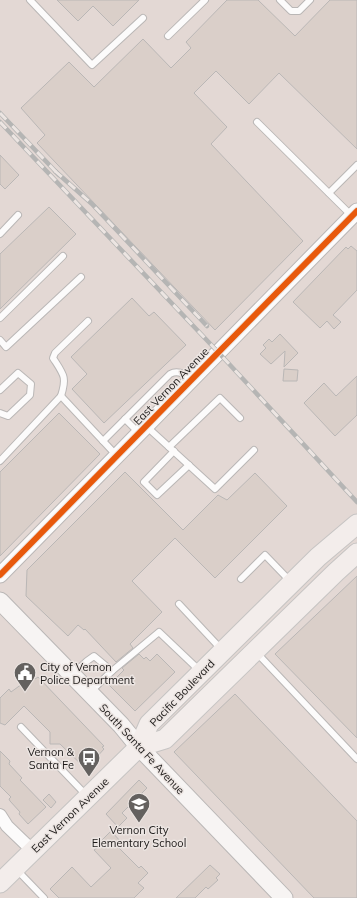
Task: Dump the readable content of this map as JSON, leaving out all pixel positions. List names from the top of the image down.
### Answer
{
  "streets": {
    "main road": ["East Vernon Avenue", "Pacific Boulevard", "South Santa Fe Avenue"]
  },
  "crossings": [
    ["East Vernon Avenue", "Pacific Boulevard"],
    ["East Vernon Avenue", "South Santa Fe Avenue"],
    ["Pacific Boulevard", "South Santa Fe Avenue"]
  ],
  "places": {
    "public building": ["City of Vernon Police Department"],
    "bus stop": ["Vernon & Santa Fe"],
    "school or university": ["Vernon City Elementary School"]
  }
}
